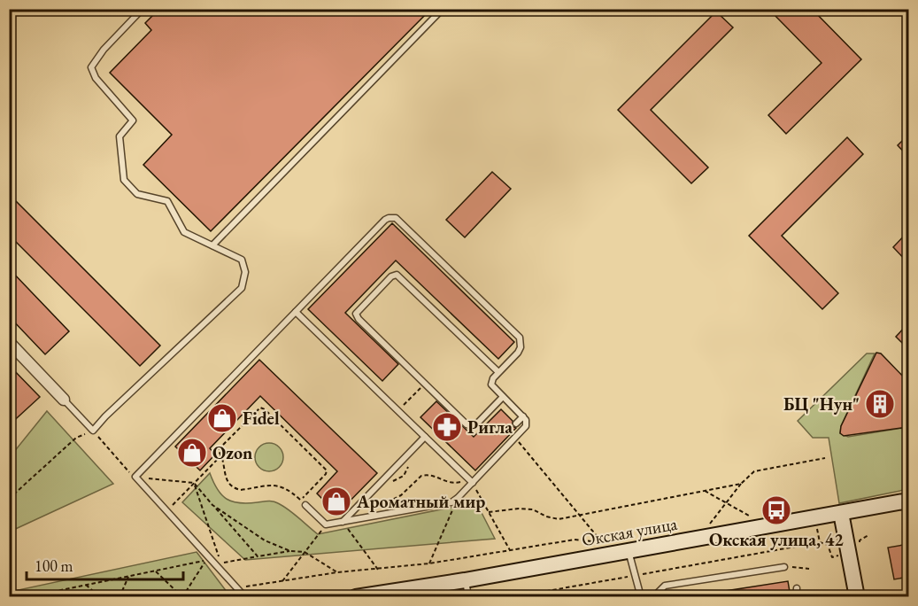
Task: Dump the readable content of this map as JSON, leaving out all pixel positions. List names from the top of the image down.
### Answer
{
  "streets": {
    "main road": ["Окская улица"]
  },
  "places": {
    "building": ["БЦ \"Нун\""],
    "shop": ["Fidel", "Ozon", "Ароматный мир"],
    "pharmacy": ["Ригла"],
    "bus stop": ["Окская улица, 42"]
  },
  "scale_bar": "100 m"
}
